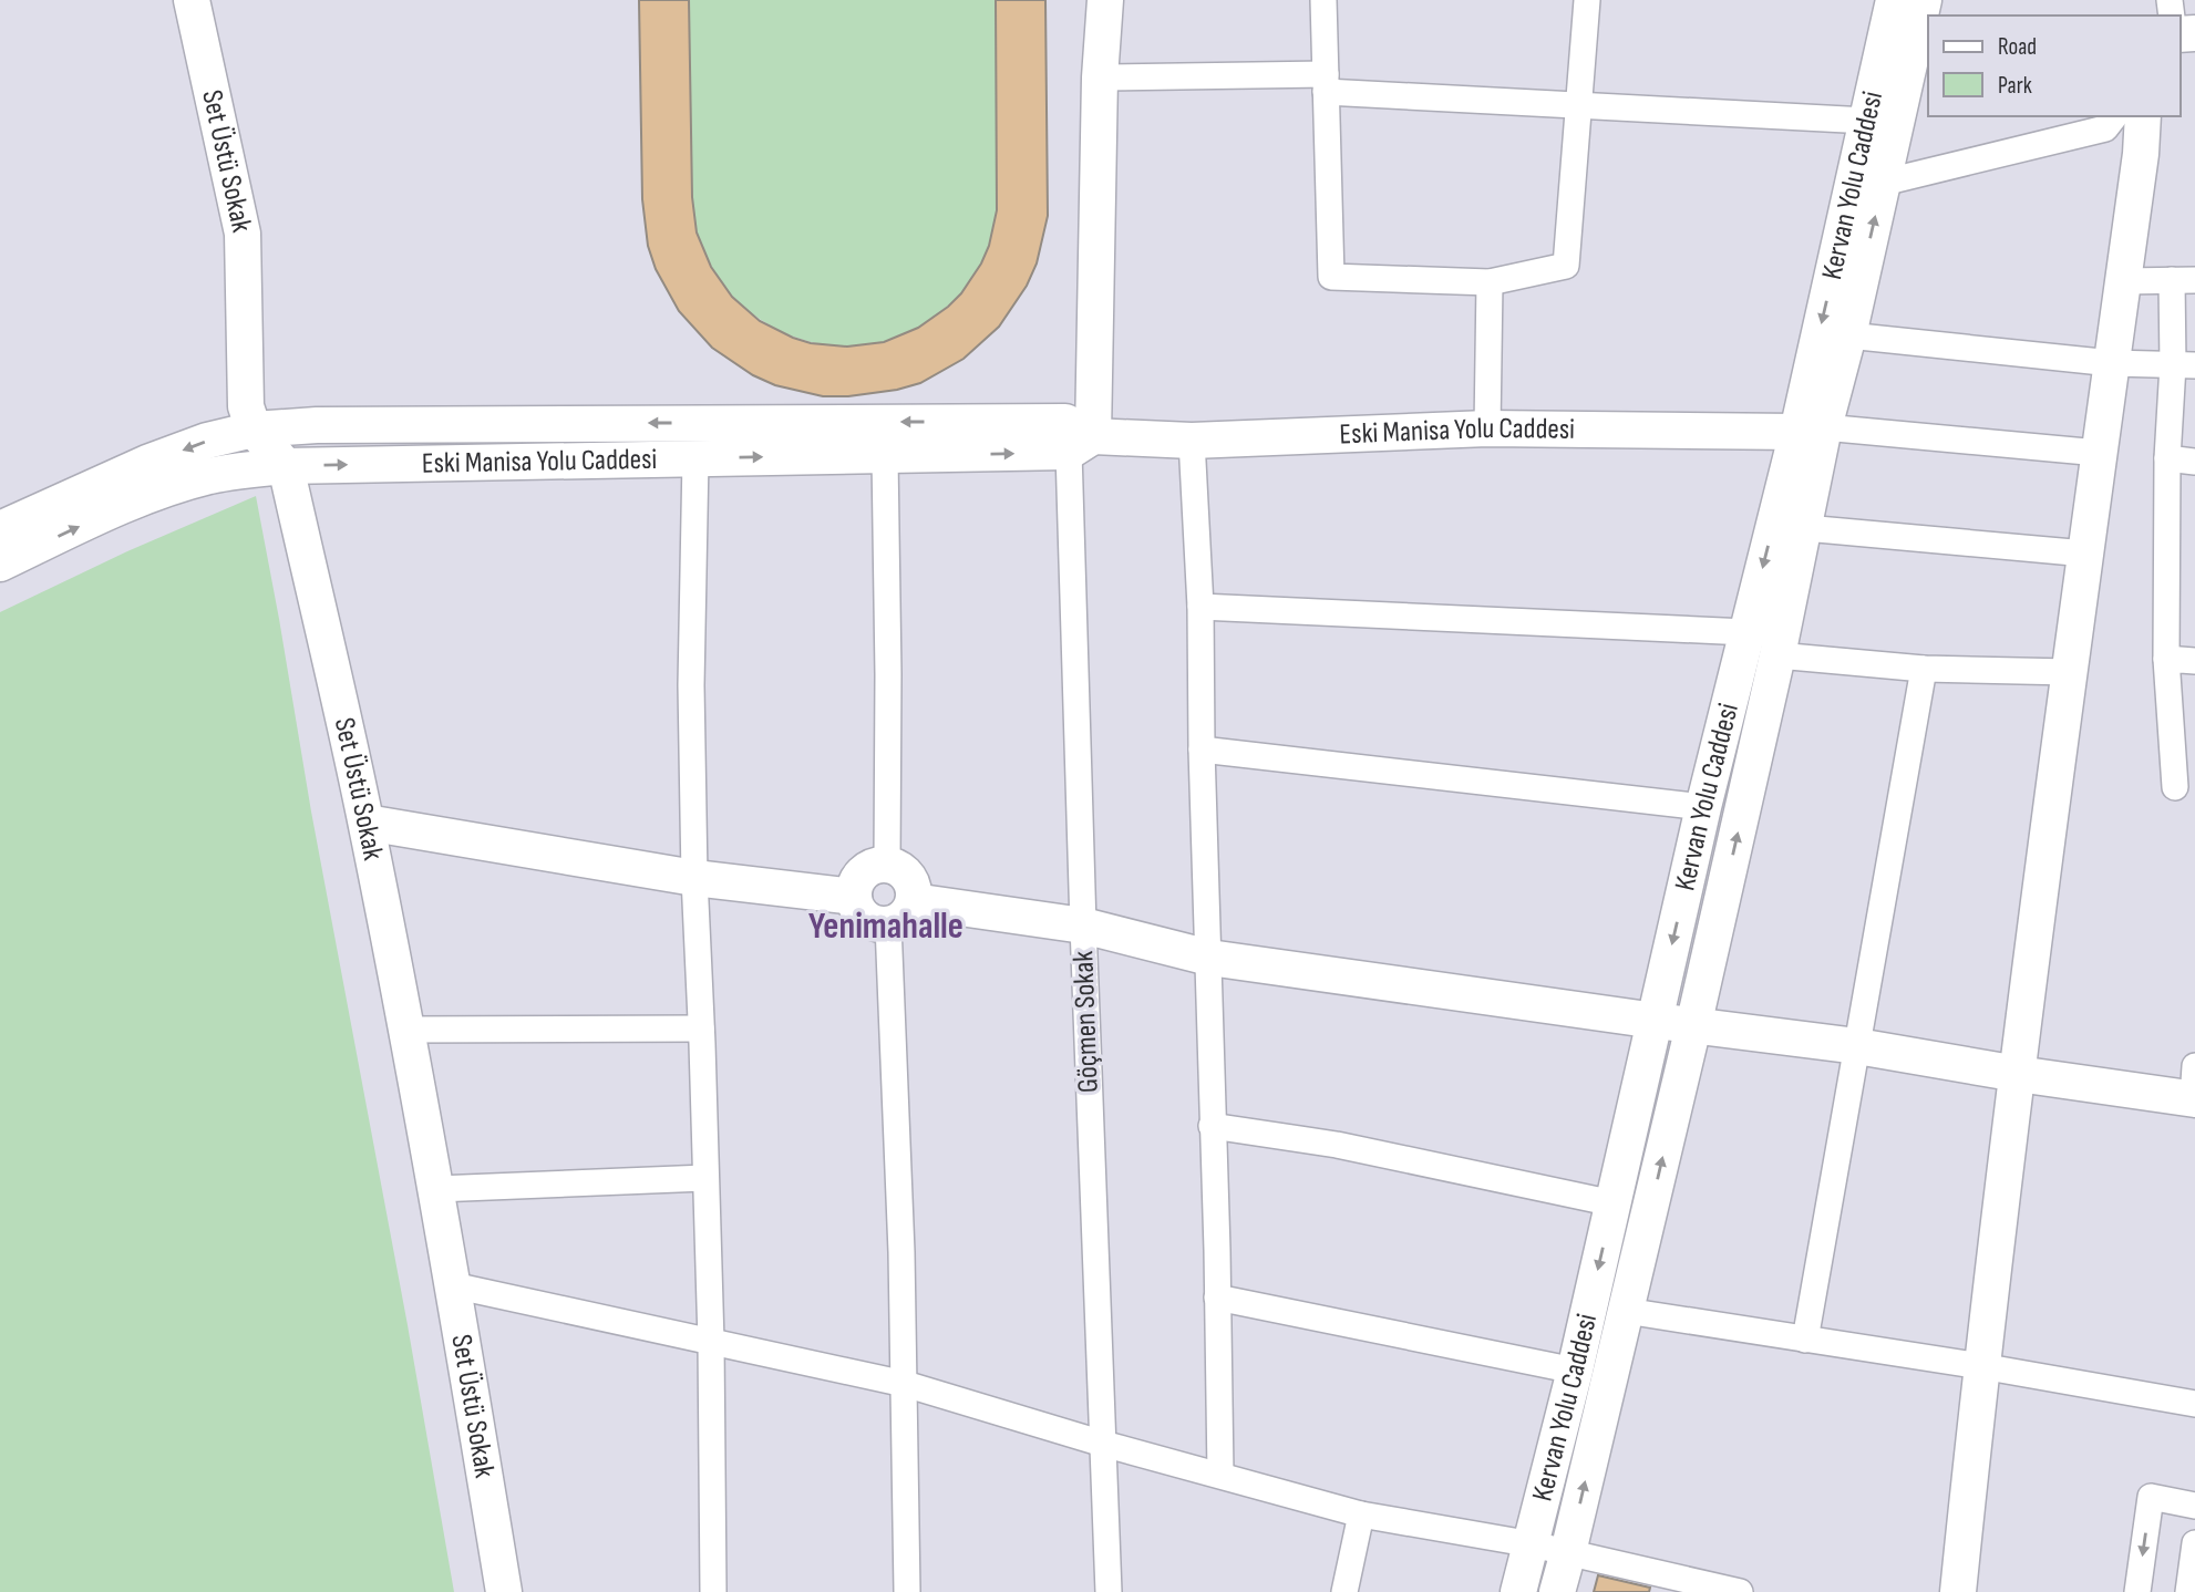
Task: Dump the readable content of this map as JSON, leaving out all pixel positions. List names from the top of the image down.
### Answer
{
  "streets": {
    "main road": ["Set Üstü Sokak", "Kervan Yolu Caddesi", "Eski Manisa Yolu Caddesi"],
    "street": ["Göçmen Sokak"]
  },
  "crossings": [
    ["Set Üstü Sokak", "Eski Manisa Yolu Caddesi"],
    ["Kervan Yolu Caddesi", "Eski Manisa Yolu Caddesi"],
    ["Eski Manisa Yolu Caddesi", "Göçmen Sokak"]
  ],
  "districts": ["Yenimahalle"],
  "legend": ["Road", "Park"]
}
